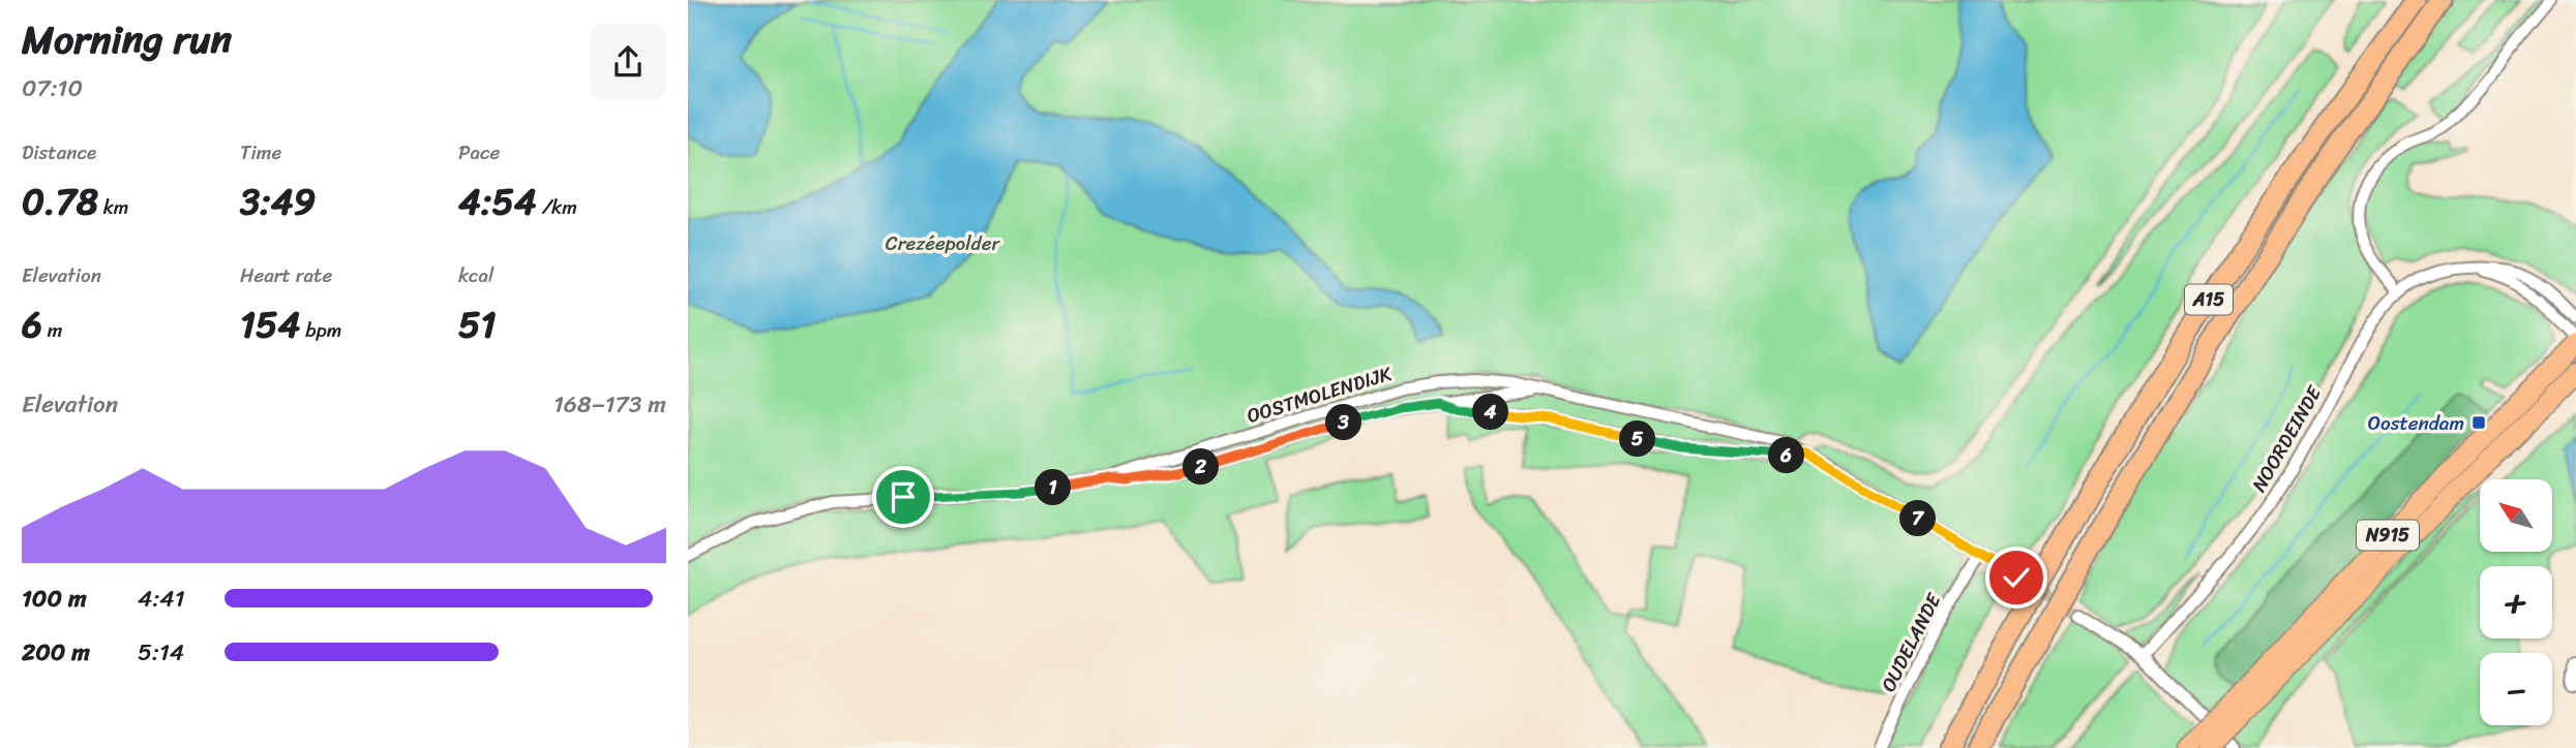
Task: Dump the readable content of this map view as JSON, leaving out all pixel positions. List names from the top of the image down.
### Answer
{
  "streets": {
    "highway": ["A15"],
    "main road": ["N915"],
    "street": ["OOSTMOLENDIJK", "NOORDEINDE", "OUDELANDE"]
  },
  "crossings": [
    ["OOSTMOLENDIJK", "OUDELANDE"]
  ],
  "parks": ["Crezéepolder"],
  "places": {
    "transit": ["Oostendam"]
  },
  "north": "top left",
  "page": {
    "heading": ["Morning run", "07:10"],
    "stats": [
      ["Distance", "0.78 km"],
      ["Time", "3:49"],
      ["Pace", "4:54 /km"],
      ["Elevation", "6 m"],
      ["Heart rate", "154 bpm"],
      ["kcal", "51"]
    ],
    "chart": ["Elevation", "168–173 m"],
    "pins": [
      "4",
      "3",
      "5",
      "6",
      "2",
      "1",
      "7"
    ],
    "map_buttons": ["+", "−"],
    "list": [
      {
        "name": "100 m",
        "note": "4:41"
      },
      {
        "name": "200 m",
        "note": "5:14"
      }
    ]
  }
}
